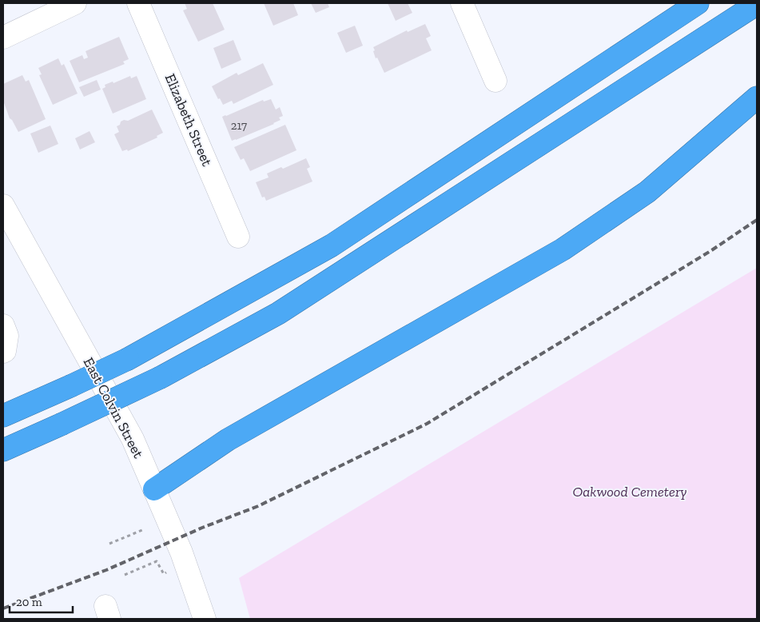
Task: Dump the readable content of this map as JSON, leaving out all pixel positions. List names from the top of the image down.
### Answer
{
  "streets": {
    "street": ["Elizabeth Street", "East Colvin Street"]
  },
  "parks": ["Oakwood Cemetery"],
  "house_numbers": ["217"],
  "scale_bar": "20 m"
}
